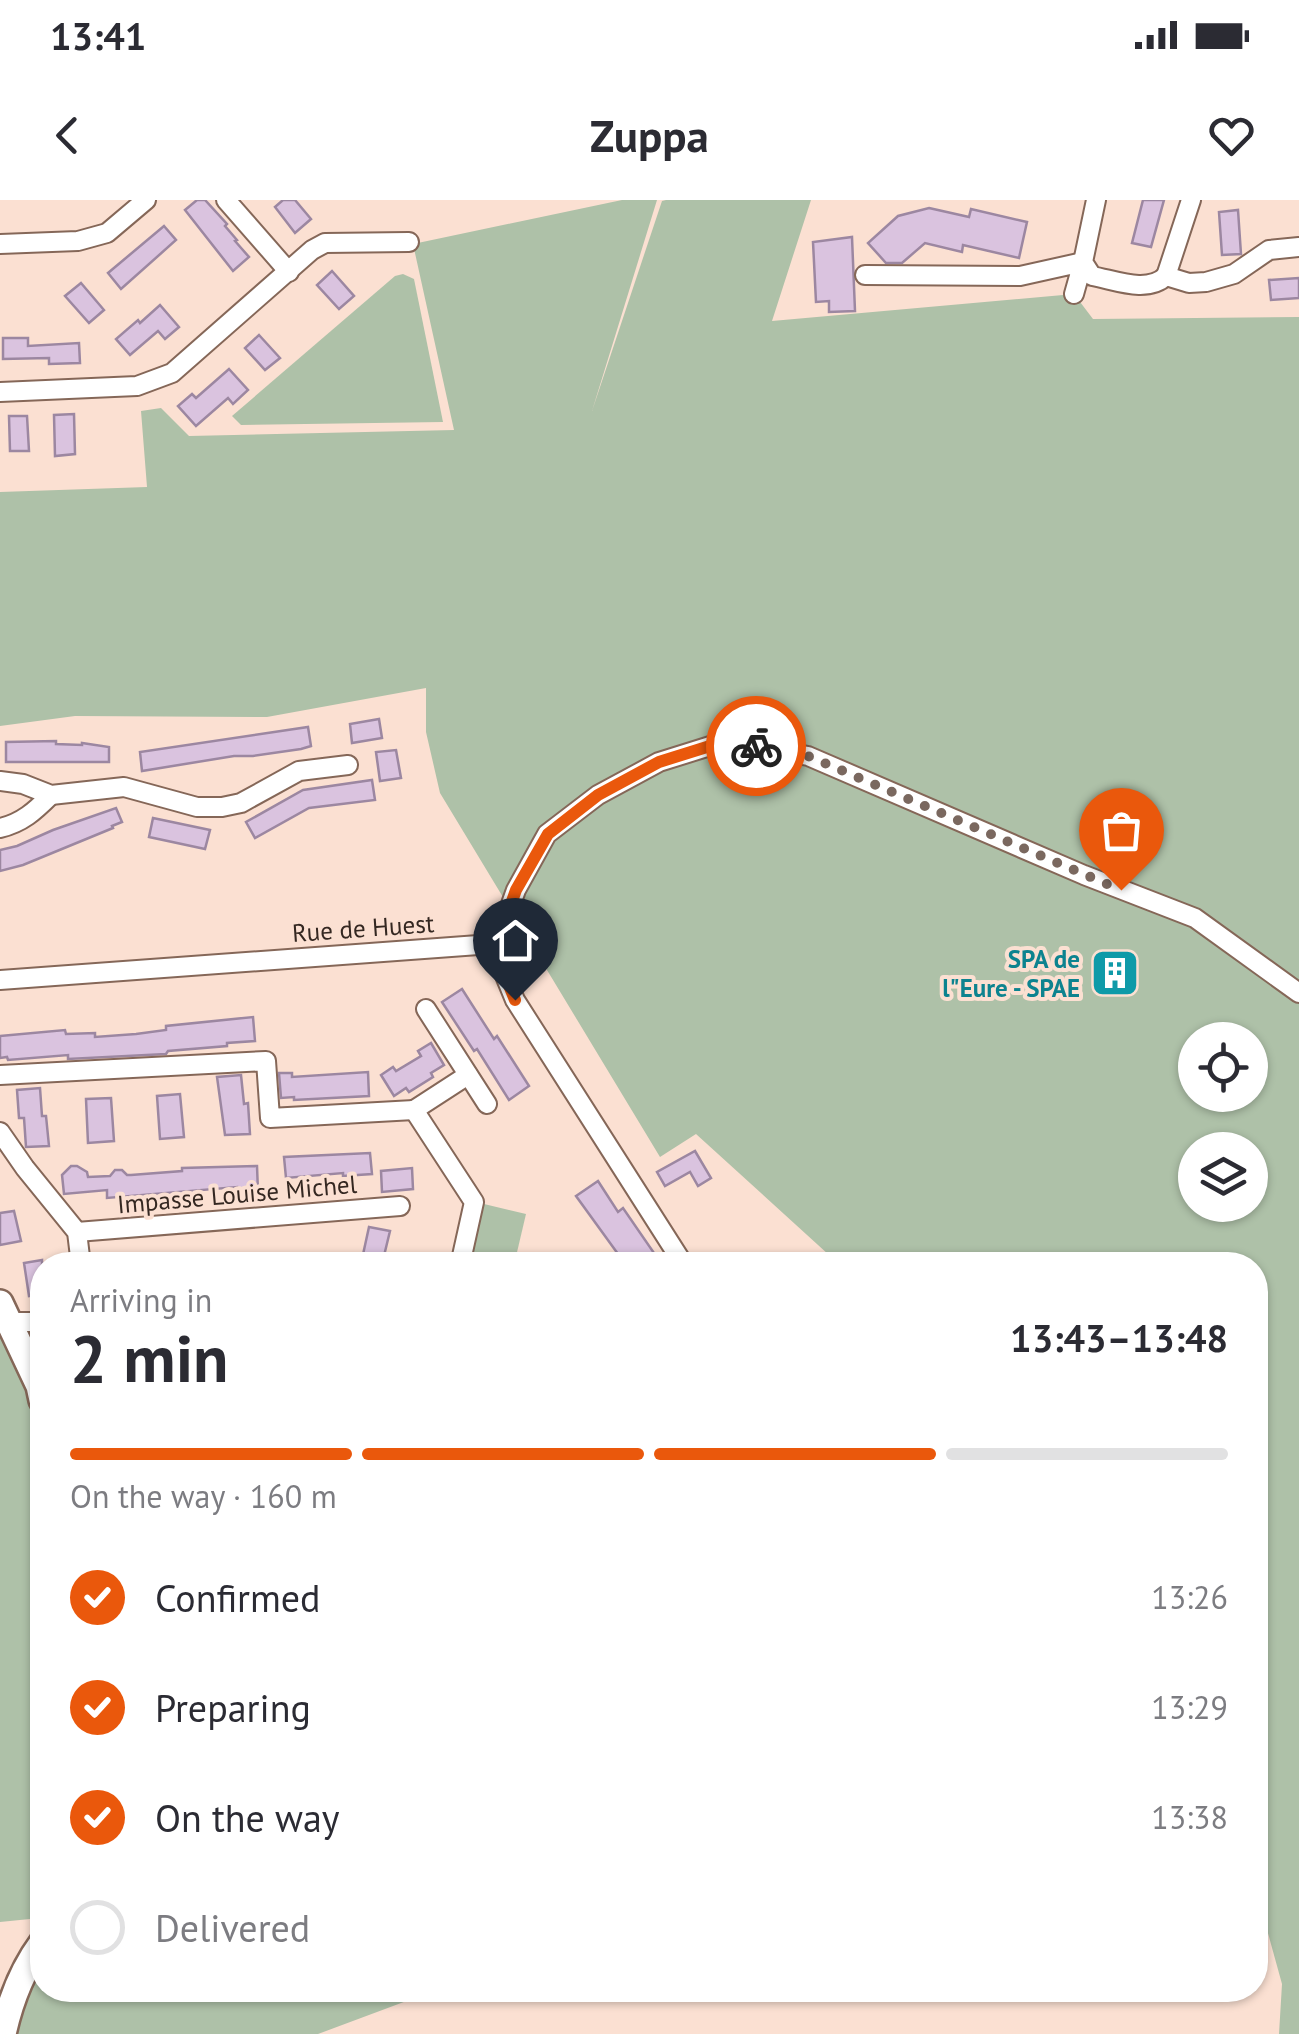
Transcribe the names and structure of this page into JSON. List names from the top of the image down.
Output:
{
  "streets": {
    "street": ["Rue de Huest", "Impasse Louise Michel"]
  },
  "places": {
    "building": ["SPA de l\"Eure - SPAE"]
  },
  "page": {
    "status": "13:41",
    "header": "Zuppa",
    "heading": ["2 min", "Arriving in", "13:43–13:48"],
    "bar": "On the way · 160 m",
    "list": [
      ["Confirmed", "13:26"],
      ["Preparing", "13:29"],
      ["On the way", "13:38"],
      "Delivered"
    ]
  }
}
